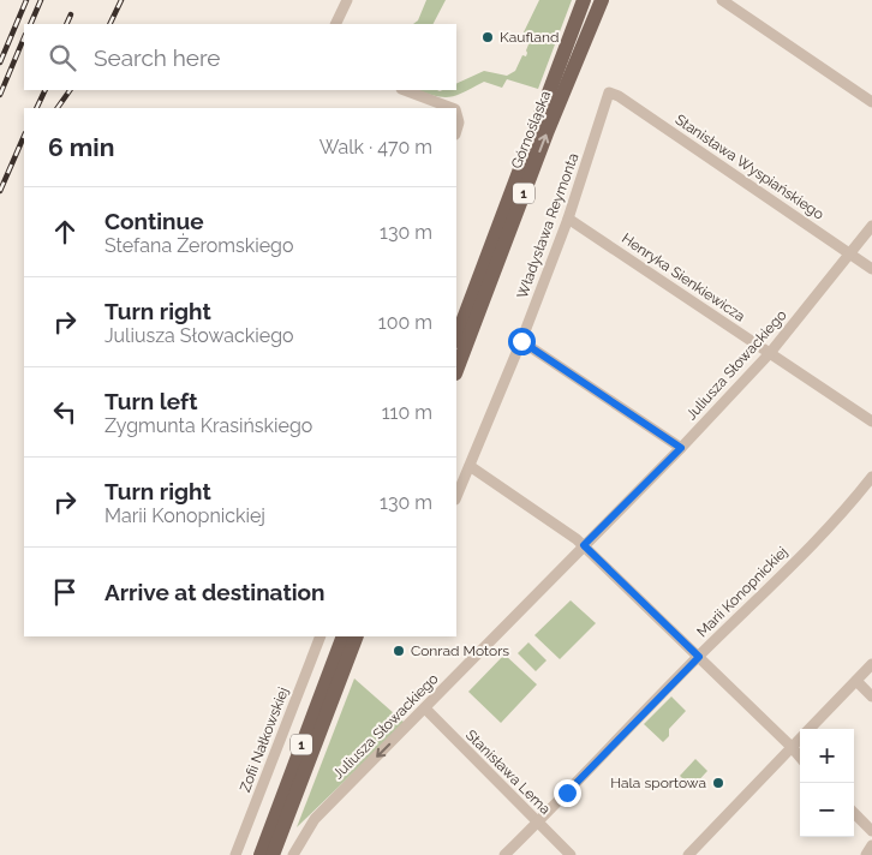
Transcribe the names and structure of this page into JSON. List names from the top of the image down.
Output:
{
  "streets": {
    "main road": ["Górnośląska", "1"],
    "street": [
      "Stanisława Wyspiańskiego",
      "Władysława Reymonta",
      "Henryka Sienkiewicza",
      "Juliusza Słowackiego",
      "Marii Konopnickiej",
      "Zofii Nałkowskiej",
      "Stanisława Lema"
    ]
  },
  "crossings": [
    ["Stanisława Wyspiańskiego", "Władysława Reymonta"],
    ["Stanisława Wyspiańskiego", "Juliusza Słowackiego"],
    ["Władysława Reymonta", "Henryka Sienkiewicza"],
    ["Henryka Sienkiewicza", "Juliusza Słowackiego"],
    ["Juliusza Słowackiego", "Stanisława Lema"],
    ["Marii Konopnickiej", "Stanisława Lema"]
  ],
  "places": ["Kaufland", "Conrad Motors", "Hala sportowa"],
  "page": {
    "search": "Search here",
    "heading": ["6 min", "Walk · 470 m"],
    "list": [
      ["Continue", "Stefana Żeromskiego", "130 m"],
      ["Turn right", "Juliusza Słowackiego", "100 m"],
      ["Turn left", "Zygmunta Krasińskiego", "110 m"],
      ["Turn right", "Marii Konopnickiej", "130 m"],
      "Arrive at destination"
    ],
    "map_buttons": ["+", "−"]
  }
}
